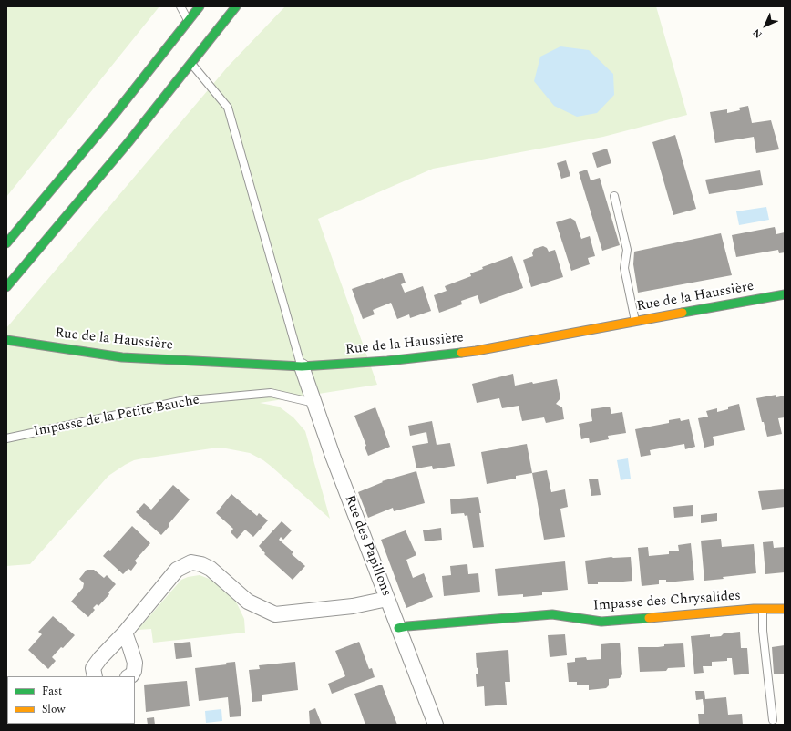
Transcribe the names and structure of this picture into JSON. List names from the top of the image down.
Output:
{
  "streets": {
    "main road": ["Rue de la Haussière", "Impasse des Chrysalides"],
    "street": ["Rue des Papillons"],
    "lane": ["Impasse de la Petite Bauche"]
  },
  "crossings": [
    ["Rue de la Haussière", "Rue des Papillons"],
    ["Impasse de la Petite Bauche", "Rue des Papillons"],
    ["Rue des Papillons", "Impasse des Chrysalides"]
  ],
  "legend": ["Fast", "Slow"],
  "north": "bottom left"
}
